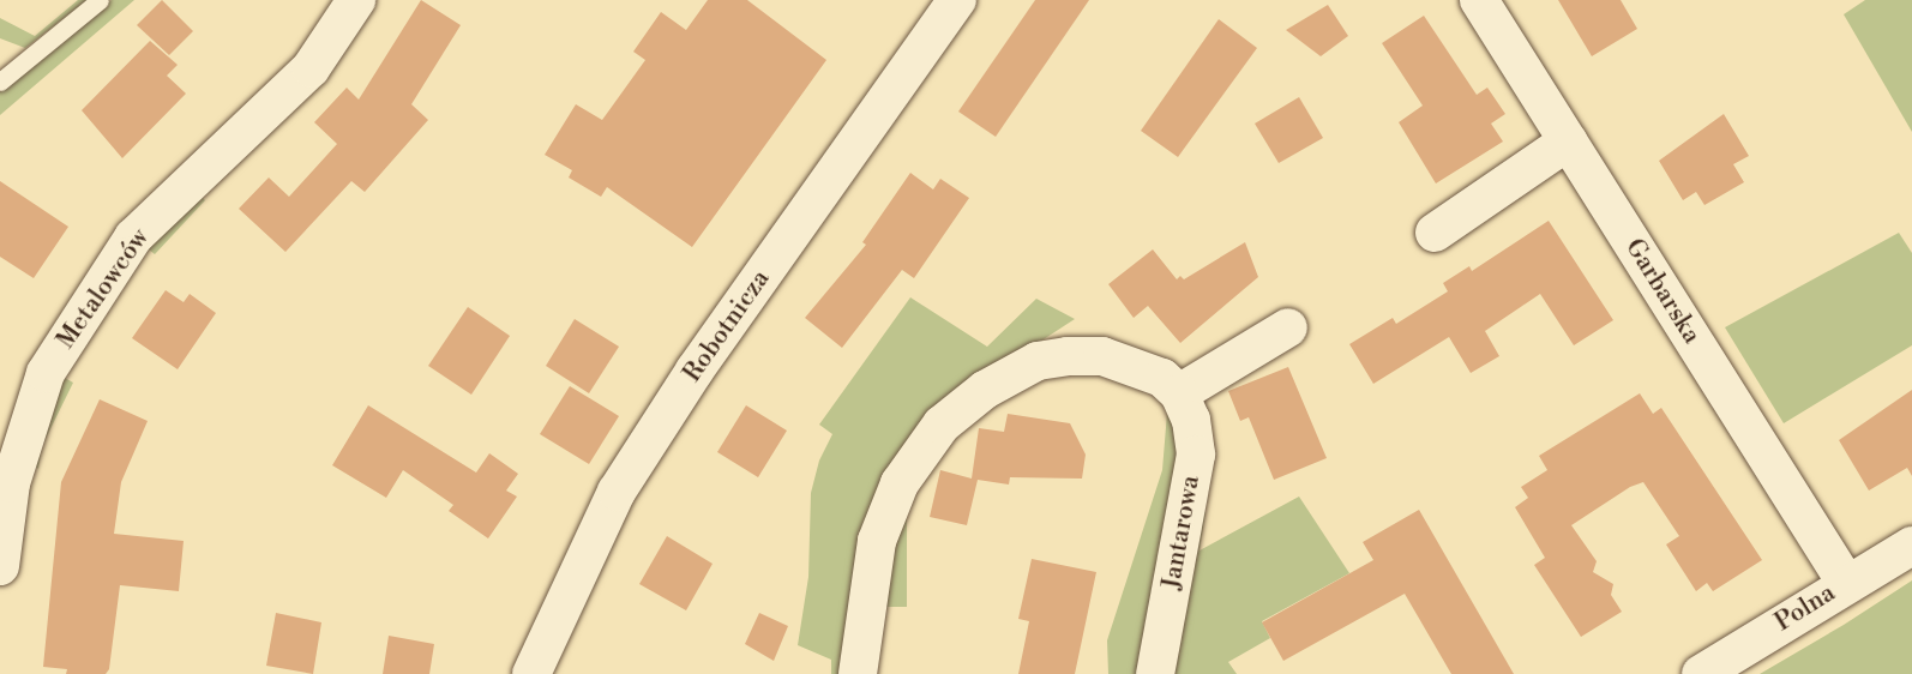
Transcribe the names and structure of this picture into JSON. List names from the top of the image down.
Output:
{
  "streets": {
    "street": [
      "Metalowców",
      "Garbarska",
      "Robotnicza",
      "Jantarowa",
      "Polna"
    ]
  },
  "crossings": [
    ["Garbarska", "Polna"]
  ]
}
